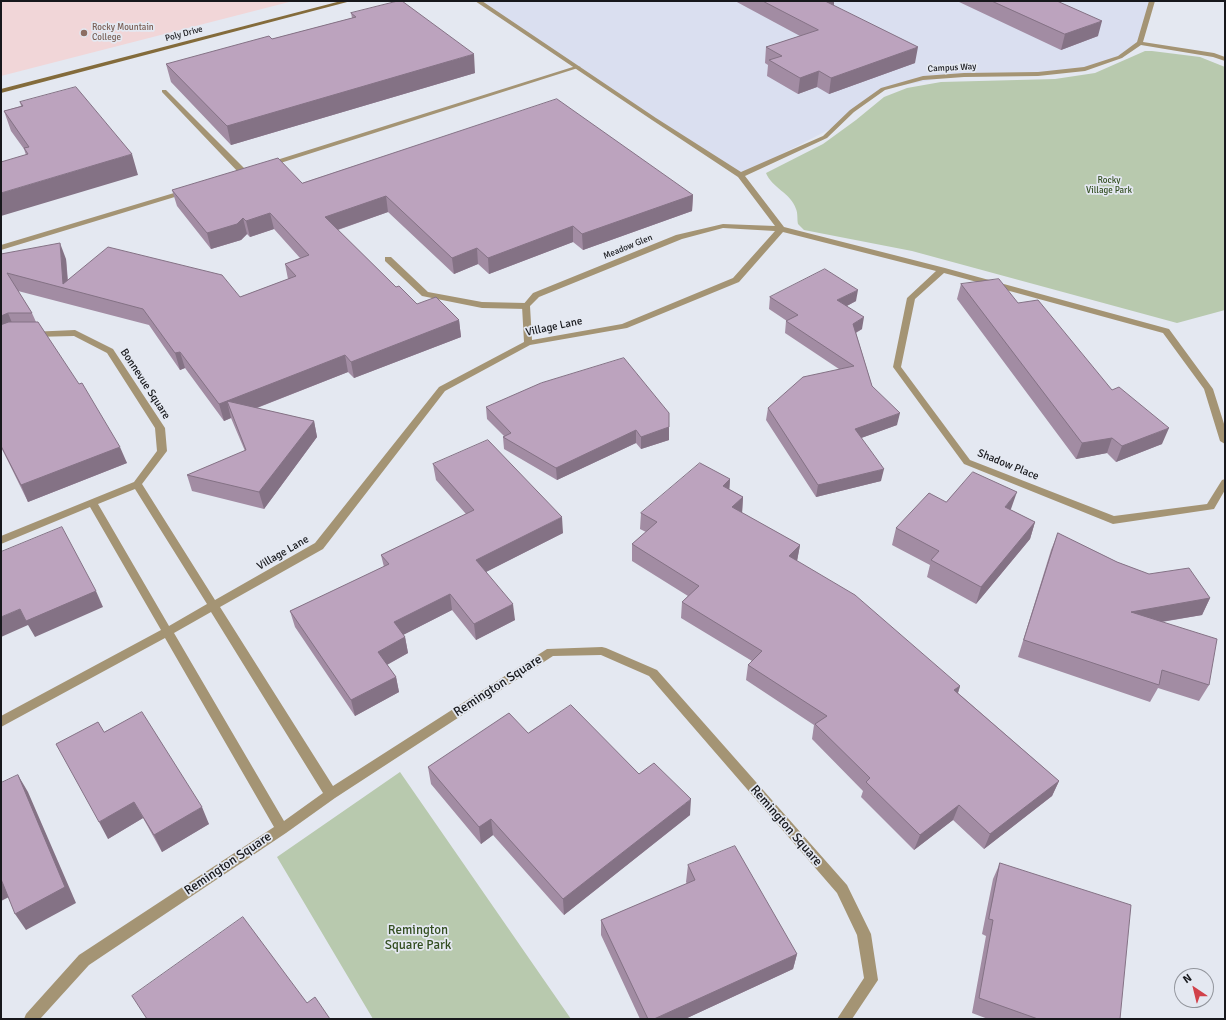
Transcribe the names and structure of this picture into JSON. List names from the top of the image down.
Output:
{
  "streets": {
    "street": [
      "Poly Drive",
      "Campus Way",
      "Meadow Glen",
      "Village Lane",
      "Bonnevue Square",
      "Shadow Place",
      "Remington Square"
    ]
  },
  "crossings": [
    ["Meadow Glen", "Village Lane"]
  ],
  "parks": ["Rocky Village Park", "Remington Square Park"],
  "places": ["Rocky Mountain College"],
  "north": "top left"
}
